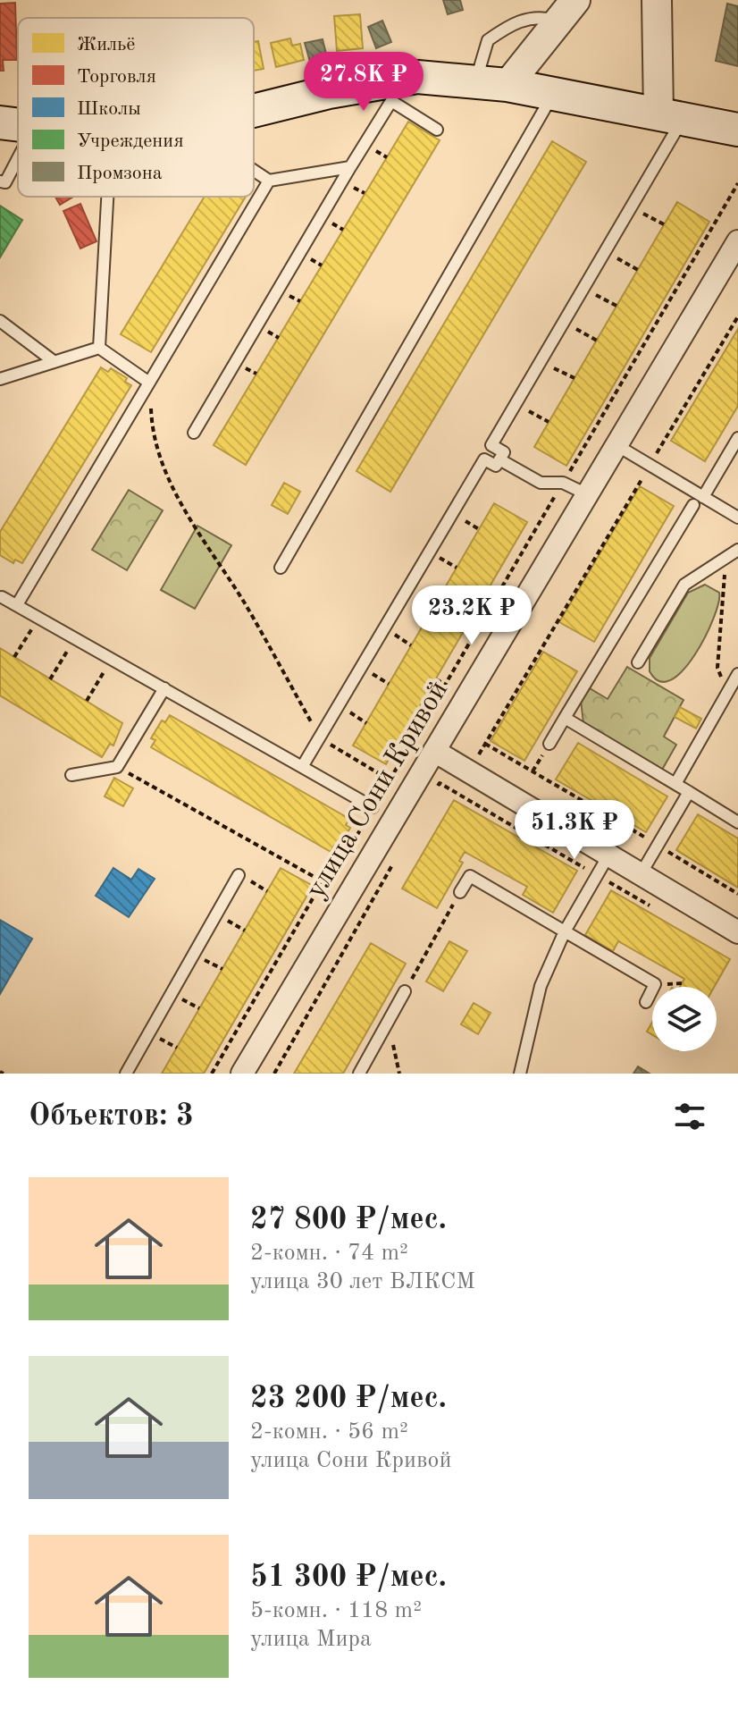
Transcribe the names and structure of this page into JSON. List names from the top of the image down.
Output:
{
  "streets": {
    "street": ["улица Сони Кривой"]
  },
  "legend": [
    "Жильё",
    "Торговля",
    "Школы",
    "Учреждения",
    "Промзона"
  ],
  "page": {
    "price": ["27.8K ₽", "23.2K ₽", "51.3K ₽"],
    "heading": "Объектов: 3",
    "list": [
      {
        "name": "27 800 ₽/мес.",
        "note": "2-комн. · 74 m² · улица 30 лет ВЛКСМ"
      },
      {
        "name": "23 200 ₽/мес.",
        "note": "2-комн. · 56 m² · улица Сони Кривой"
      },
      {
        "name": "51 300 ₽/мес.",
        "note": "5-комн. · 118 m² · улица Мира"
      }
    ]
  }
}
